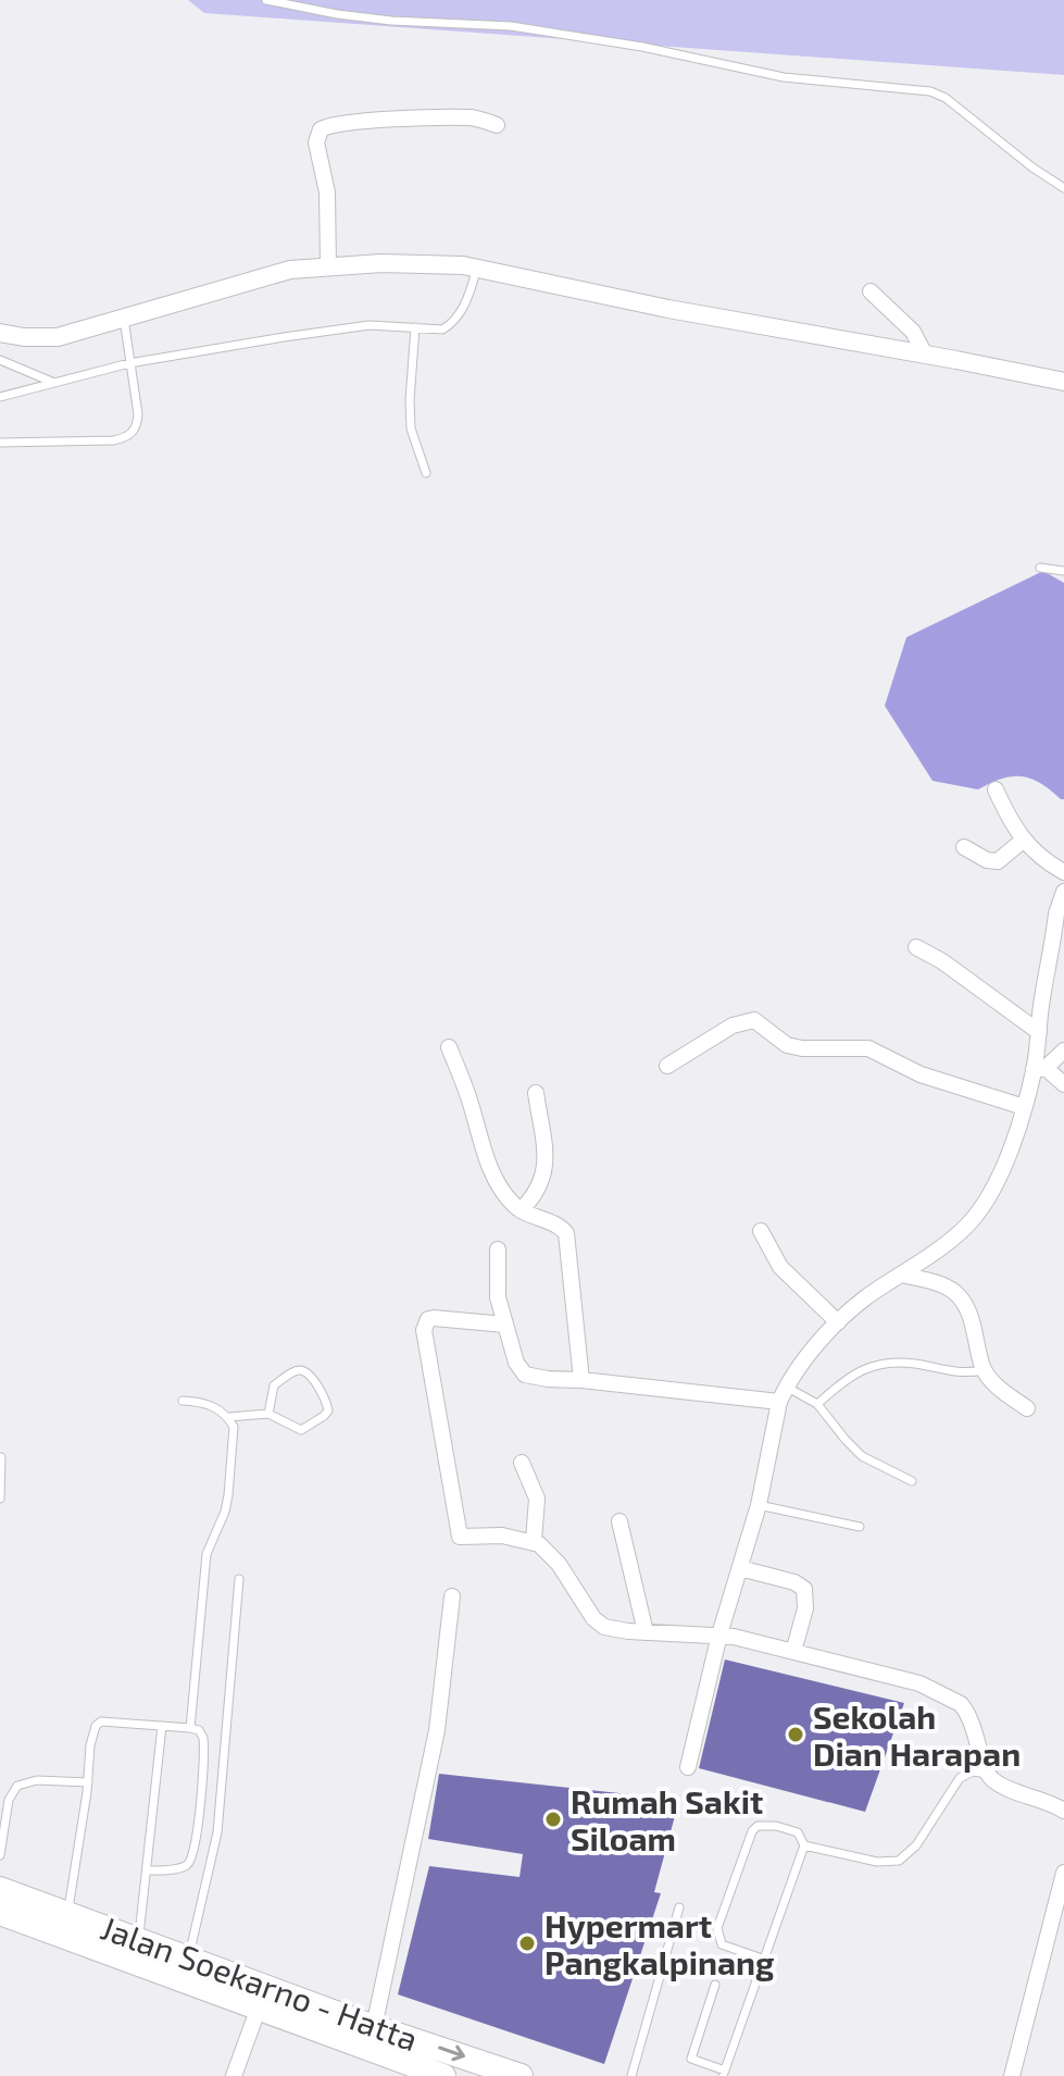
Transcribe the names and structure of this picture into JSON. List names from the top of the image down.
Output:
{
  "streets": {
    "highway": ["Jalan Soekarno - Hatta"]
  },
  "places": ["Sekolah Dian Harapan", "Rumah Sakit Siloam", "Hypermart Pangkalpinang"]
}
